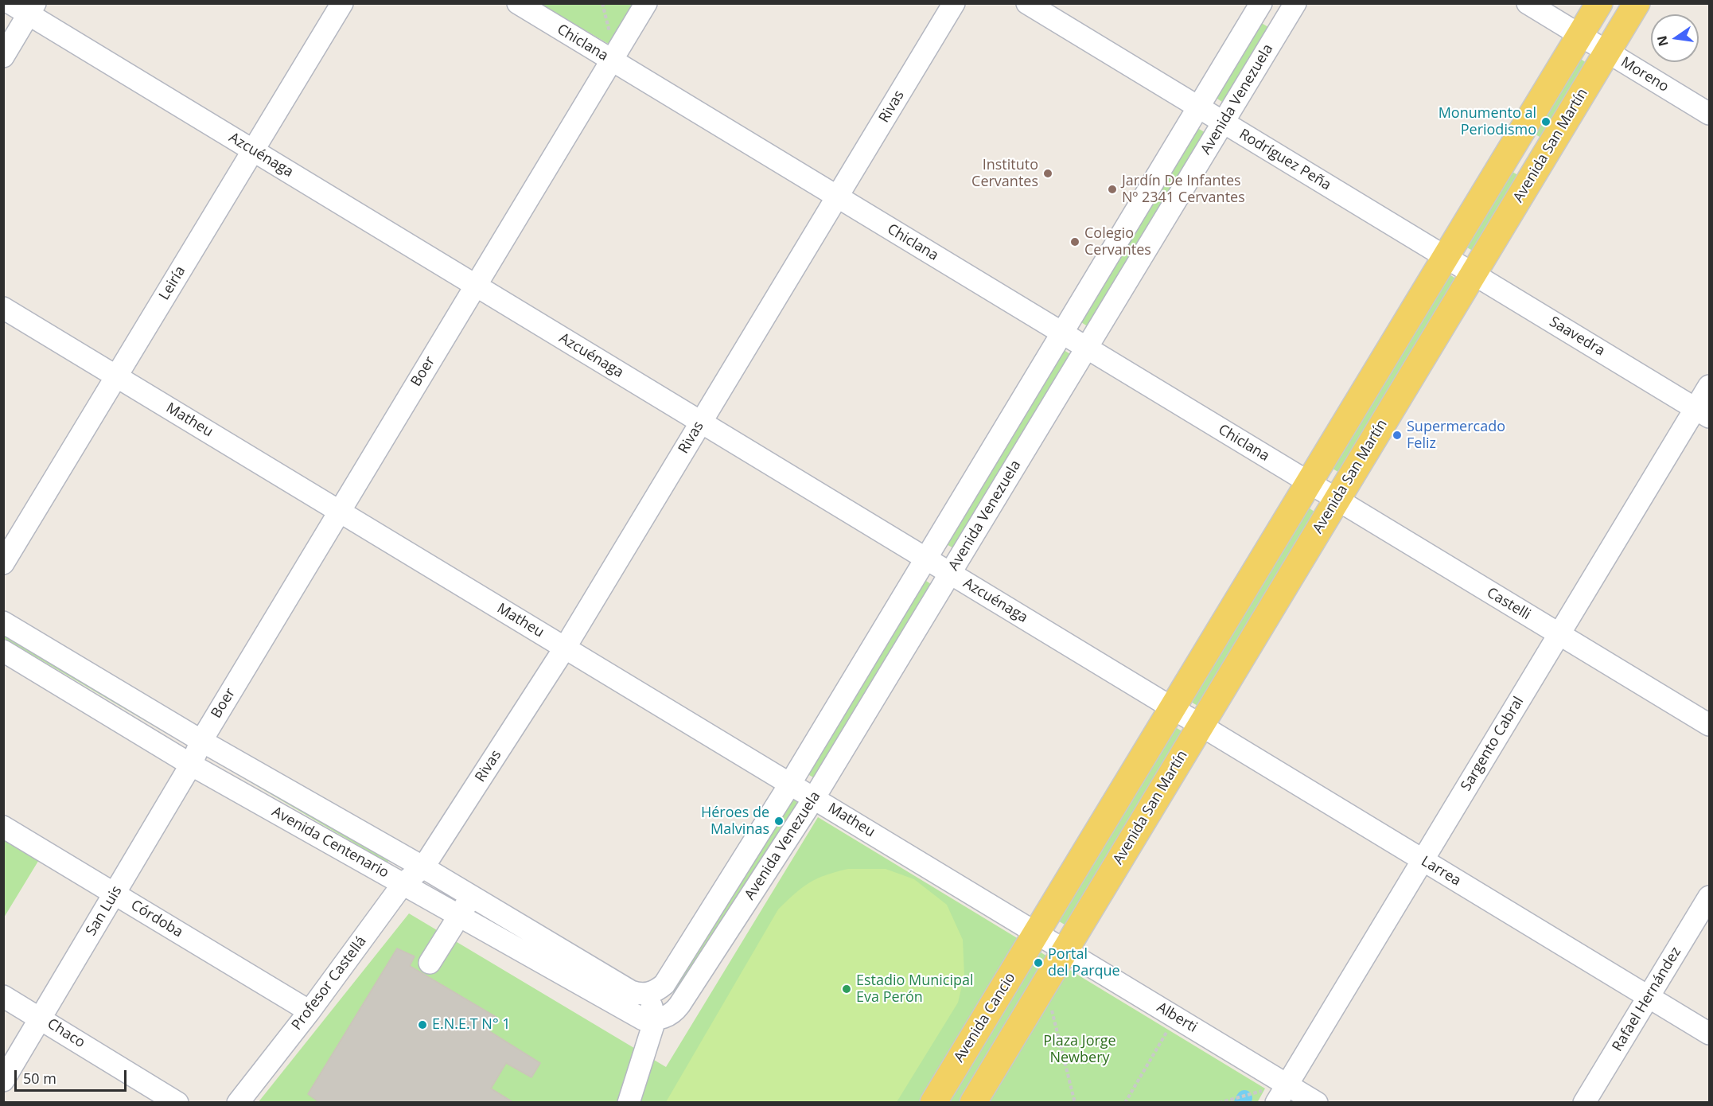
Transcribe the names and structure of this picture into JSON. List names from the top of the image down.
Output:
{
  "streets": {
    "main road": ["Avenida San Martín", "Avenida Cancio"],
    "street": [
      "Chiclana",
      "Moreno",
      "Avenida Venezuela",
      "Rivas",
      "Azcuénaga",
      "Rodríguez Peña",
      "Leiría",
      "Saavedra",
      "Boer",
      "Matheu",
      "Castelli",
      "Sargento Cabral",
      "Avenida Centenario",
      "Larrea",
      "San Luis",
      "Córdoba",
      "Profesor Castellá",
      "Rafael Hernández",
      "Alberti",
      "Chaco"
    ]
  },
  "crossings": [
    ["Chiclana", "Avenida Venezuela"],
    ["Chiclana", "Rivas"],
    ["Chiclana", "Boer"],
    ["Chiclana", "Castelli"],
    ["Moreno", "Avenida San Martín"],
    ["Avenida Venezuela", "Azcuénaga"],
    ["Avenida Venezuela", "Rodríguez Peña"],
    ["Avenida Venezuela", "Matheu"],
    ["Avenida Venezuela", "Avenida Centenario"],
    ["Rivas", "Azcuénaga"],
    ["Rivas", "Matheu"],
    ["Rivas", "Avenida Centenario"],
    ["Rivas", "Profesor Castellá"],
    ["Avenida San Martín", "Saavedra"],
    ["Avenida San Martín", "Castelli"],
    ["Avenida San Martín", "Larrea"],
    ["Avenida San Martín", "Alberti"],
    ["Azcuénaga", "Leiría"],
    ["Azcuénaga", "Boer"],
    ["Azcuénaga", "Larrea"],
    ["Rodríguez Peña", "Saavedra"],
    ["Leiría", "Matheu"],
    ["Saavedra", "Sargento Cabral"],
    ["Boer", "Matheu"],
    ["Boer", "Avenida Centenario"],
    ["Boer", "San Luis"],
    ["Matheu", "Avenida Cancio"],
    ["Matheu", "Alberti"],
    ["Castelli", "Sargento Cabral"],
    ["Sargento Cabral", "Larrea"],
    ["Sargento Cabral", "Alberti"],
    ["Avenida Centenario", "San Luis"],
    ["Avenida Centenario", "Profesor Castellá"],
    ["Larrea", "Rafael Hernández"],
    ["San Luis", "Córdoba"],
    ["San Luis", "Chaco"],
    ["Córdoba", "Profesor Castellá"],
    ["Avenida Cancio", "Alberti"]
  ],
  "parks": ["Plaza Jorge Newbery"],
  "places": [
    "Monumento al Periodismo",
    "Instituto Cervantes",
    "Jardín De Infantes Nº 2341 Cervantes",
    "Colegio Cervantes",
    "Supermercado Feliz",
    "Héroes de Malvinas",
    "Portal del Parque",
    "Estadio Municipal Eva Perón",
    "E.N.E.T N° 1"
  ],
  "scale_bar": "50 m",
  "north": "left"
}
